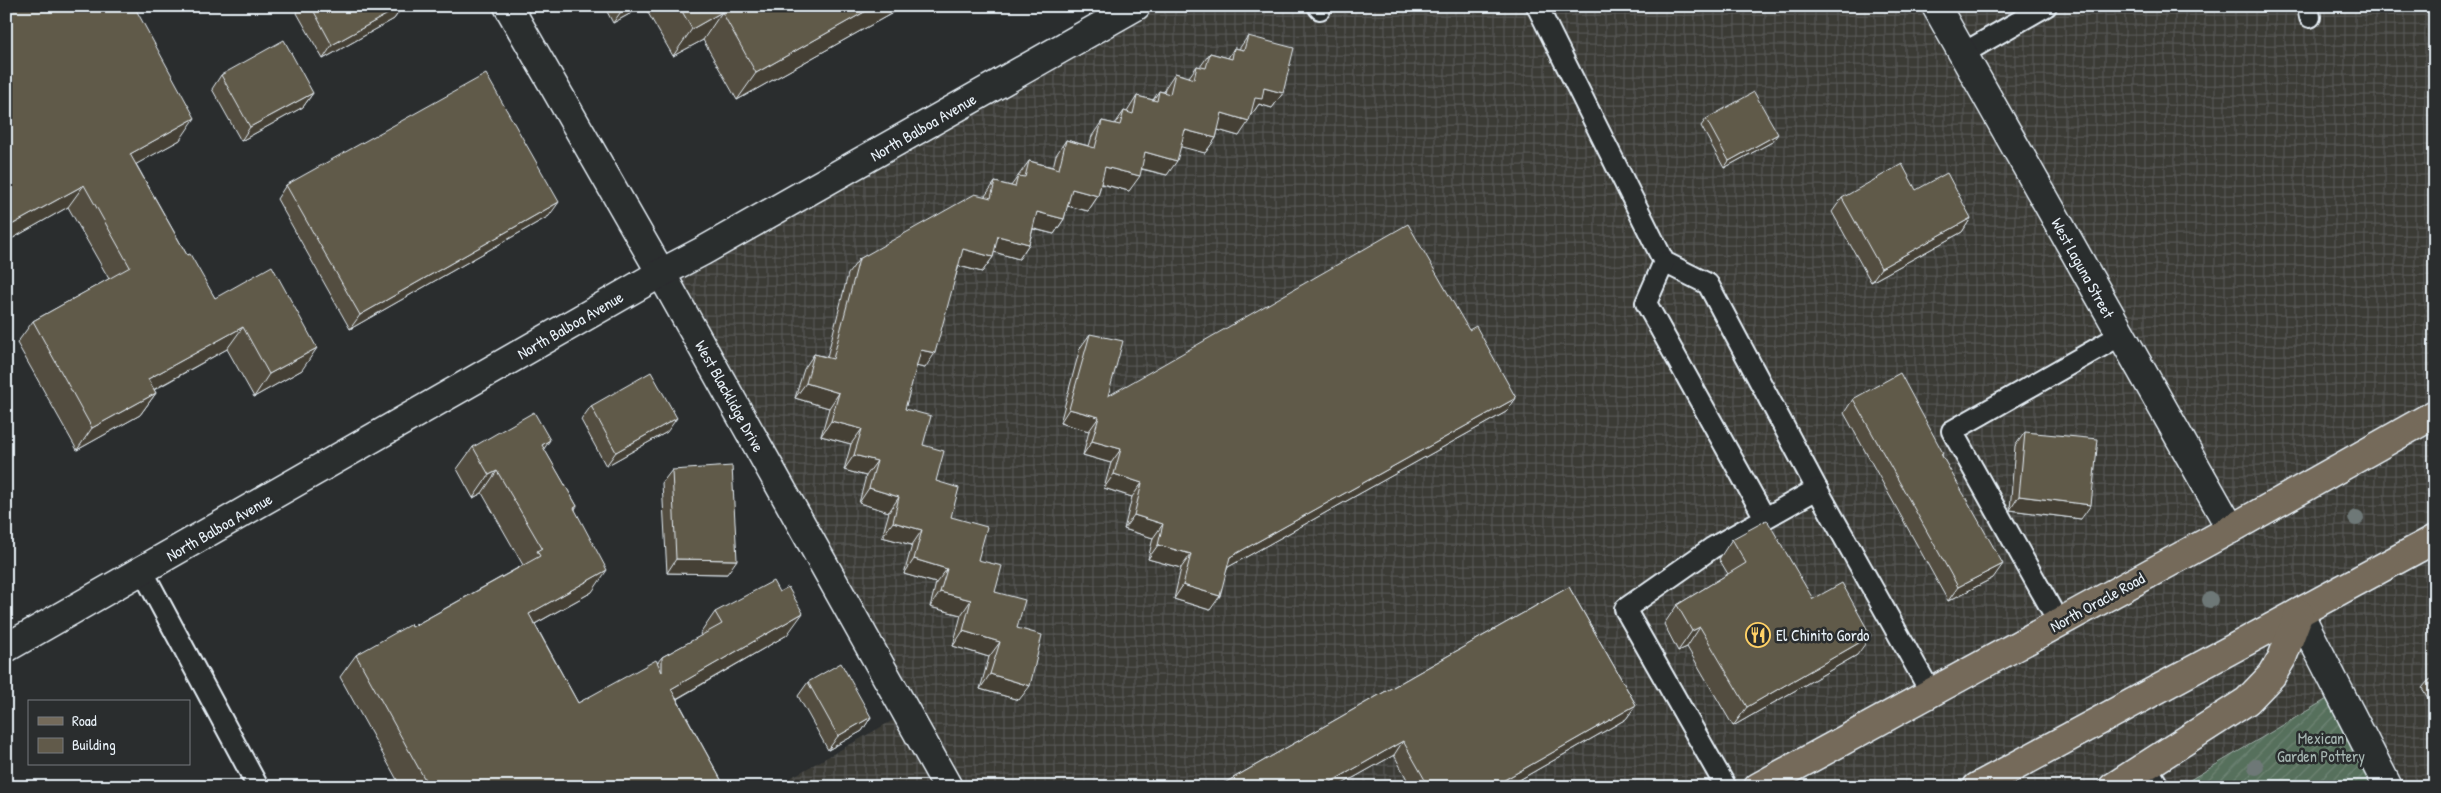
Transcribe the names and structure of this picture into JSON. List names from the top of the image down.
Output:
{
  "streets": {
    "main road": ["North Oracle Road"],
    "street": ["North Balboa Avenue", "West Laguna Street", "West Blacklidge Drive"]
  },
  "crossings": [
    ["North Balboa Avenue", "West Blacklidge Drive"],
    ["West Laguna Street", "North Oracle Road"]
  ],
  "parks": ["Mexican Garden Pottery"],
  "places": {
    "restaurant": ["El Chinito Gordo"]
  },
  "legend": ["Road", "Building"]
}
